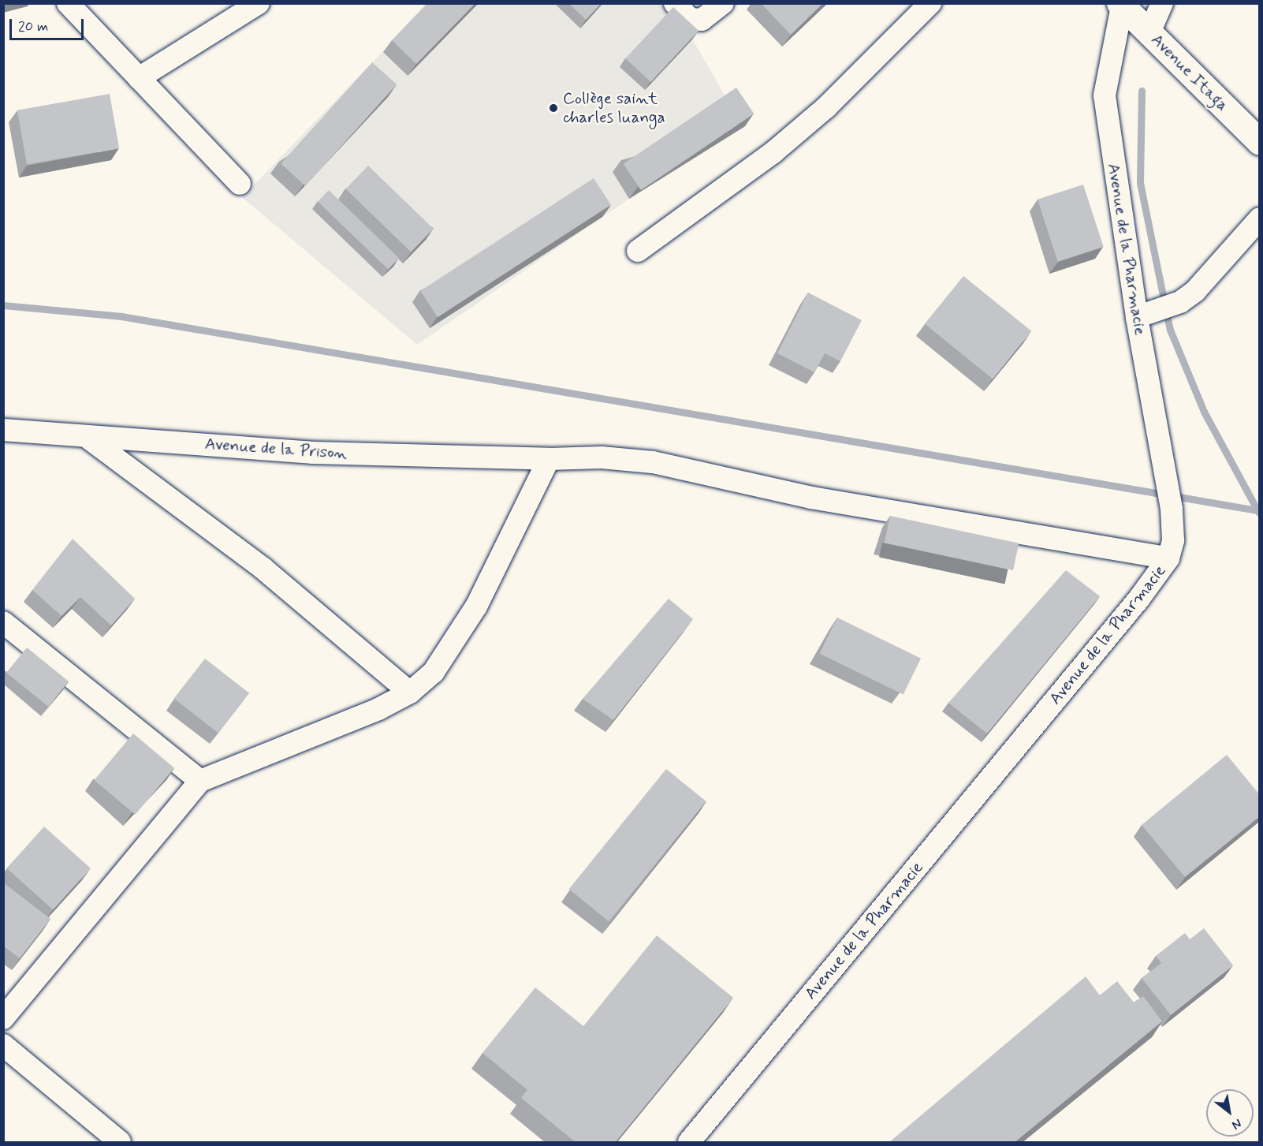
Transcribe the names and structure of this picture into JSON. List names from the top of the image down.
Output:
{
  "streets": {
    "street": ["Avenue Itaga", "Avenue de la Pharmacie", "Avenue de la Prison"]
  },
  "crossings": [
    ["Avenue Itaga", "Avenue de la Pharmacie"],
    ["Avenue de la Pharmacie", "Avenue de la Prison"]
  ],
  "places": ["Collège saint charles luanga"],
  "scale_bar": "20 m",
  "north": "bottom right"
}
